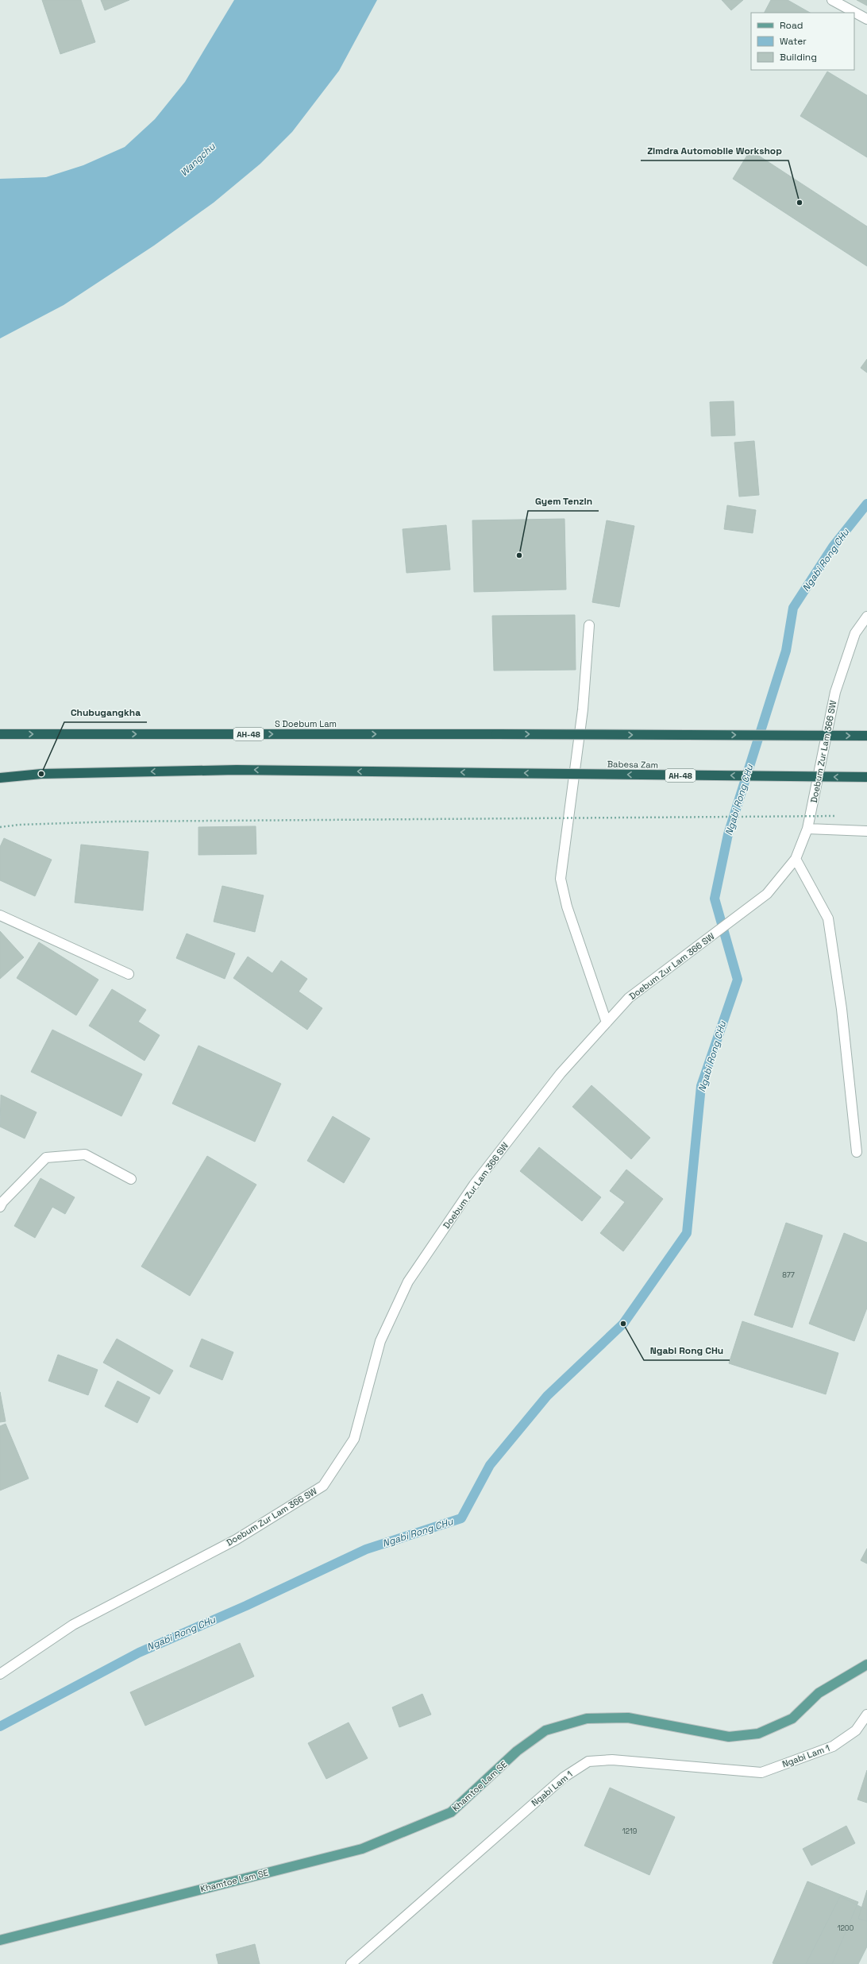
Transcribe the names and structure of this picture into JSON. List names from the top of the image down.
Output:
{
  "streets": {
    "highway": ["S Doebum Lam", "AH-48", "Babesa Zam"],
    "main road": ["Khamtoe Lam SE"],
    "street": ["Doebum Zur Lam 366 SW", "Ngabi Lam 1"]
  },
  "one_way": ["S Doebum Lam", "Babesa Zam"],
  "water": ["Wangchu", "Ngabi Rong CHu"],
  "places": [
    "Zimdra Automobile Workshop",
    "Gyem Tenzin",
    "Chubugangkha",
    "Ngabi Rong CHu"
  ],
  "house_numbers": ["877", "1219", "1200"],
  "legend": ["Road", "Water", "Building"]
}
